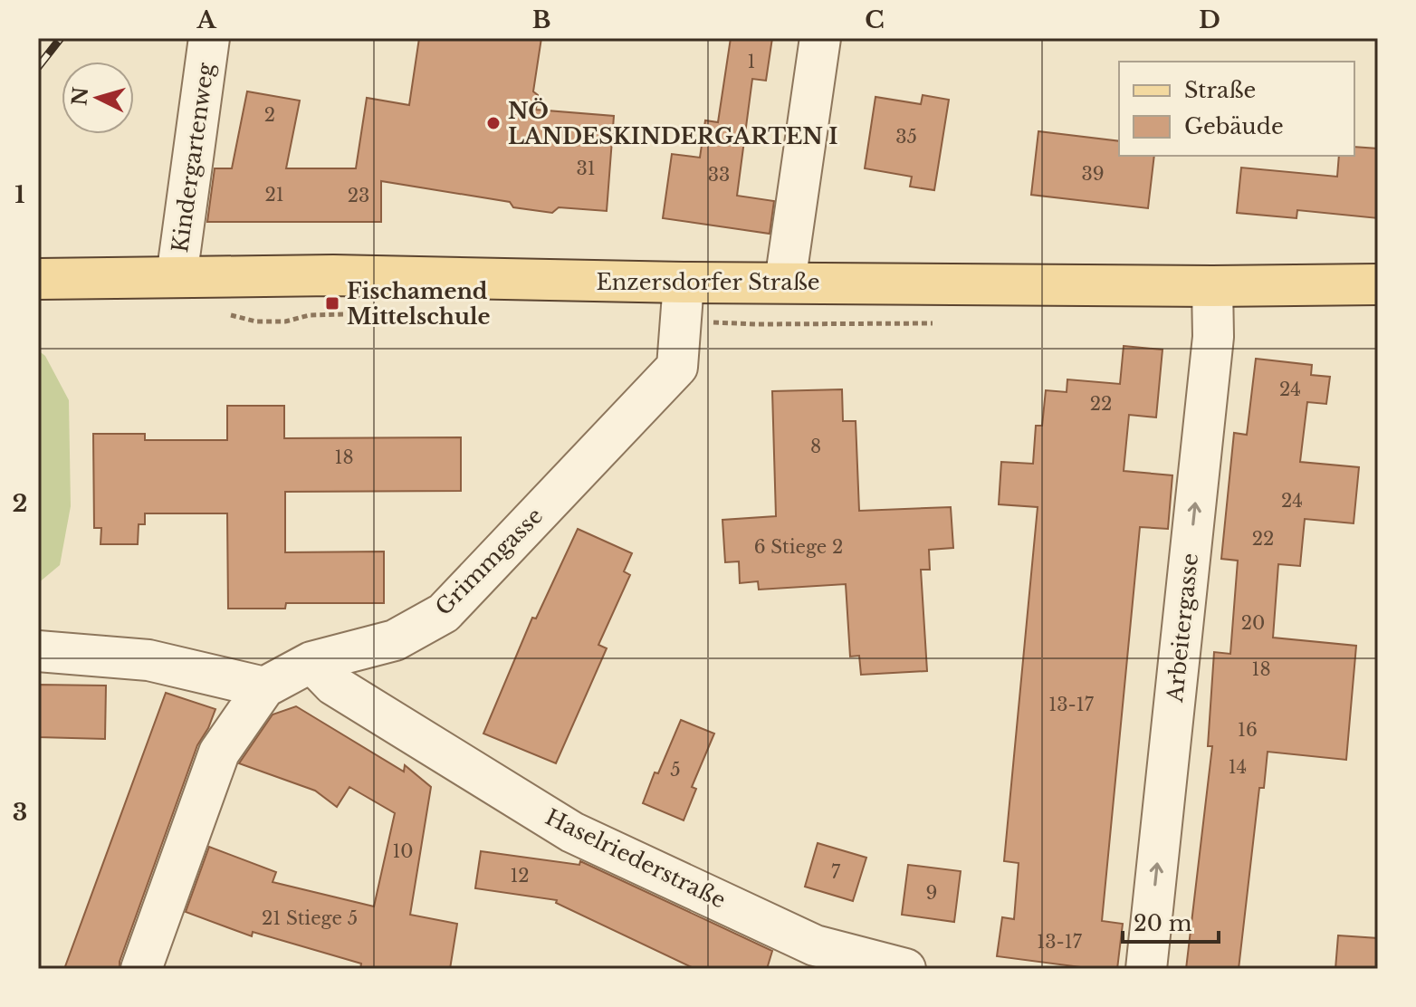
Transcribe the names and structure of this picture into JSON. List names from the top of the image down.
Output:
{
  "streets": {
    "main road": ["Enzersdorfer Straße"],
    "street": [
      "Kindergartenweg",
      "Grimmgasse",
      "Arbeitergasse",
      "Haselriederstraße"
    ]
  },
  "crossings": [
    ["Kindergartenweg", "Enzersdorfer Straße"],
    ["Enzersdorfer Straße", "Grimmgasse"],
    ["Enzersdorfer Straße", "Arbeitergasse"],
    ["Grimmgasse", "Haselriederstraße"]
  ],
  "one_way": ["Arbeitergasse"],
  "places": {
    "other": ["NÖ LANDESKINDERGARTEN I"],
    "transit": ["Fischamend Mittelschule"]
  },
  "house_numbers": [
    "1",
    "2",
    "35",
    "31",
    "39",
    "33",
    "21",
    "23",
    "24",
    "22",
    "8",
    "18",
    "24",
    "22",
    "6 Stiege 2",
    "20",
    "18",
    "13-17",
    "16",
    "14",
    "5",
    "10",
    "7",
    "12",
    "9",
    "21 Stiege 5",
    "13-17"
  ],
  "legend": ["Straße", "Gebäude"],
  "scale_bar": "20 m",
  "north": "left",
  "grid": {
    "columns": [
      "A",
      "B",
      "C",
      "D"
    ],
    "rows": ["1", "2", "3"]
  }
}
